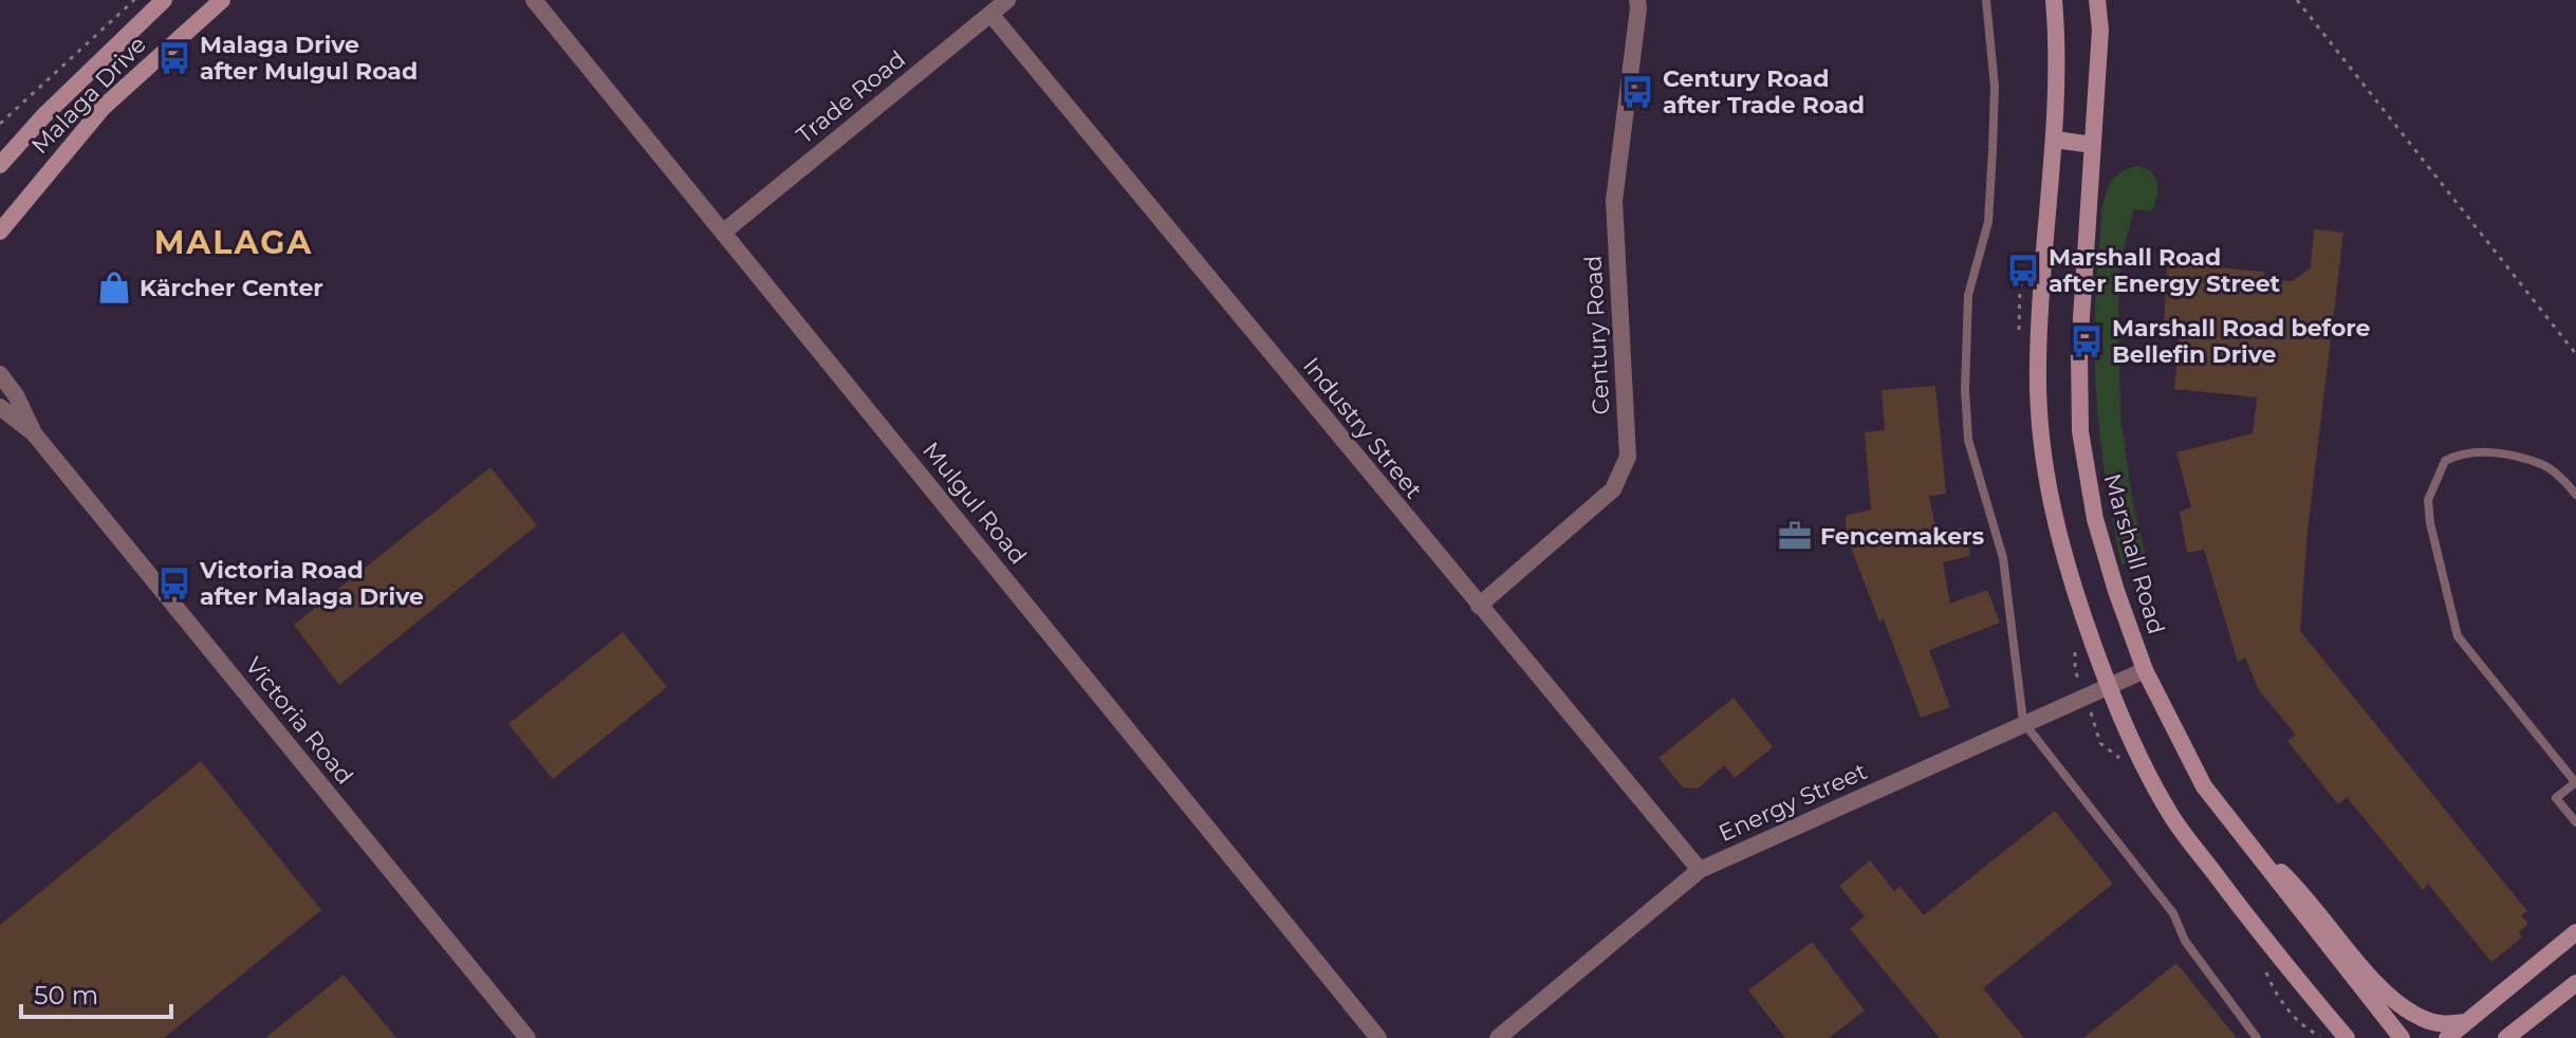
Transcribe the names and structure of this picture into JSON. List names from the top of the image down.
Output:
{
  "streets": {
    "main road": ["Malaga Drive", "Marshall Road"],
    "street": [
      "Trade Road",
      "Century Road",
      "Industry Street",
      "Mulgul Road",
      "Victoria Road",
      "Energy Street"
    ]
  },
  "crossings": [
    ["Trade Road", "Industry Street"],
    ["Trade Road", "Mulgul Road"],
    ["Century Road", "Industry Street"],
    ["Industry Street", "Energy Street"],
    ["Marshall Road", "Energy Street"]
  ],
  "districts": ["MALAGA"],
  "places": {
    "bus stop": [
      "Malaga Drive after Mulgul Road",
      "Century Road after Trade Road",
      "Marshall Road after Energy Street",
      "Marshall Road before Bellefin Drive",
      "Victoria Road after Malaga Drive"
    ],
    "shop": ["Kärcher Center"],
    "office": ["Fencemakers"]
  },
  "scale_bar": "50 m"
}
